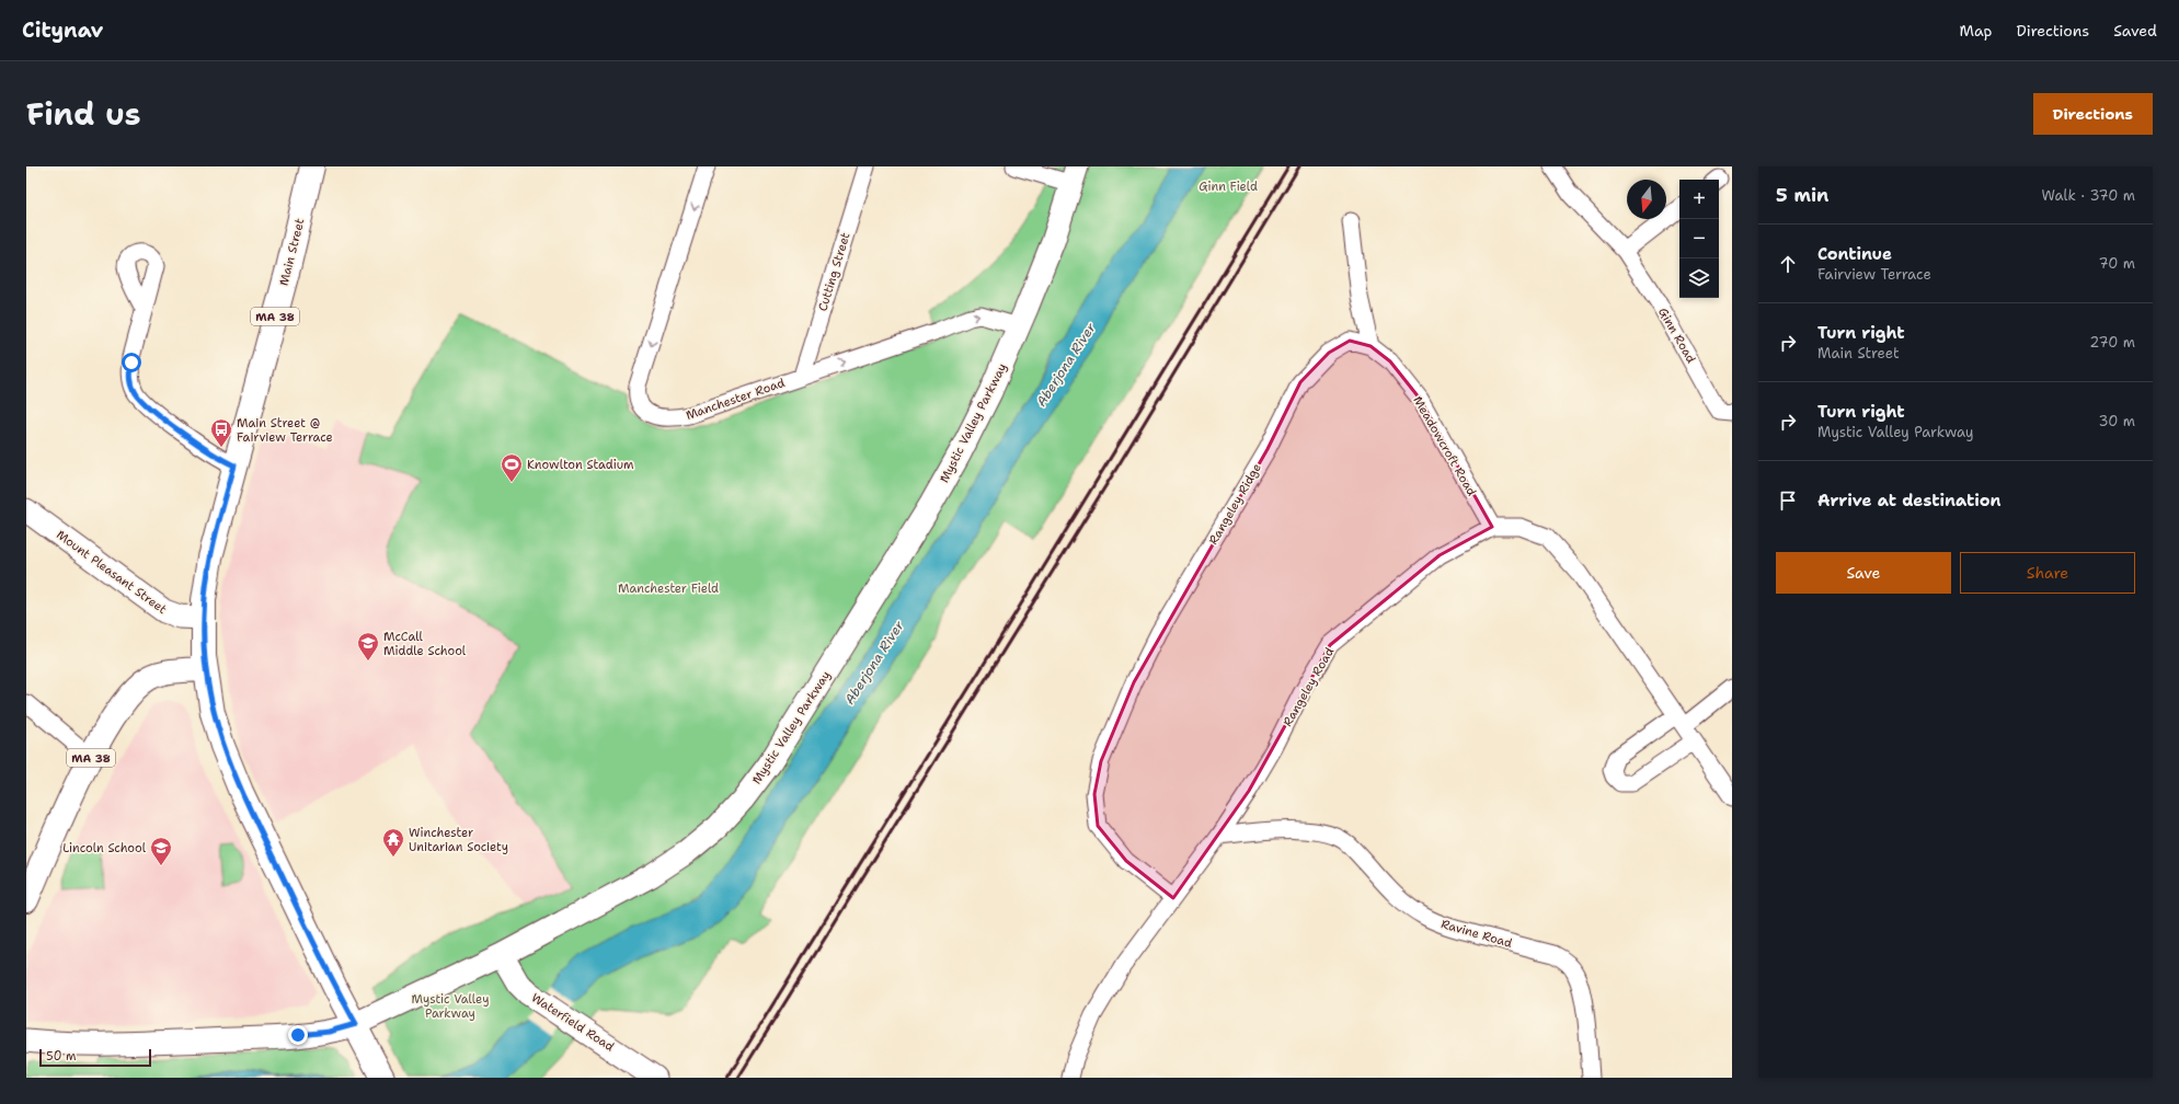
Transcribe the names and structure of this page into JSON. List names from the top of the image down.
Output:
{
  "streets": {
    "main road": [
      "Main Street",
      "MA 38",
      "Mystic Valley Parkway",
      "Mount Pleasant Street",
      "Waterfield Road"
    ],
    "street": [
      "Cutting Street",
      "Ginn Road",
      "Manchester Road",
      "Meadowcroft Road",
      "Rangeley Ridge",
      "Rangeley Road",
      "Ravine Road"
    ]
  },
  "crossings": [
    ["Main Street", "MA 38"],
    ["Main Street", "Mystic Valley Parkway"],
    ["Main Street", "Mount Pleasant Street"],
    ["Cutting Street", "Manchester Road"],
    ["Manchester Road", "Mystic Valley Parkway"],
    ["Mystic Valley Parkway", "Waterfield Road"],
    ["Meadowcroft Road", "Rangeley Ridge"],
    ["Meadowcroft Road", "Rangeley Road"],
    ["Rangeley Ridge", "Rangeley Road"],
    ["Rangeley Road", "Ravine Road"]
  ],
  "water": ["Aberjona River"],
  "parks": ["Ginn Field", "Manchester Field", "Mystic Valley Parkway"],
  "places": {
    "bus stop": ["Main Street @ Fairview Terrace"],
    "sports": ["Knowlton Stadium"],
    "school or university": ["McCall Middle School", "Lincoln School"],
    "temple": ["Winchester Unitarian Society"]
  },
  "scale_bar": "50 m",
  "north": "bottom",
  "page": {
    "header": "Citynav",
    "nav": ["Map", "Directions", "Saved"],
    "title": "Find us",
    "buttons": [
      "Directions",
      ["Save", "Share"]
    ],
    "heading": ["5 min", "Walk · 370 m"],
    "map_buttons": ["+", "−"],
    "list": [
      ["Continue", "Fairview Terrace", "70 m"],
      ["Turn right", "Main Street", "270 m"],
      ["Turn right", "Mystic Valley Parkway", "30 m"],
      "Arrive at destination"
    ],
    "scale": "50 m"
  }
}
